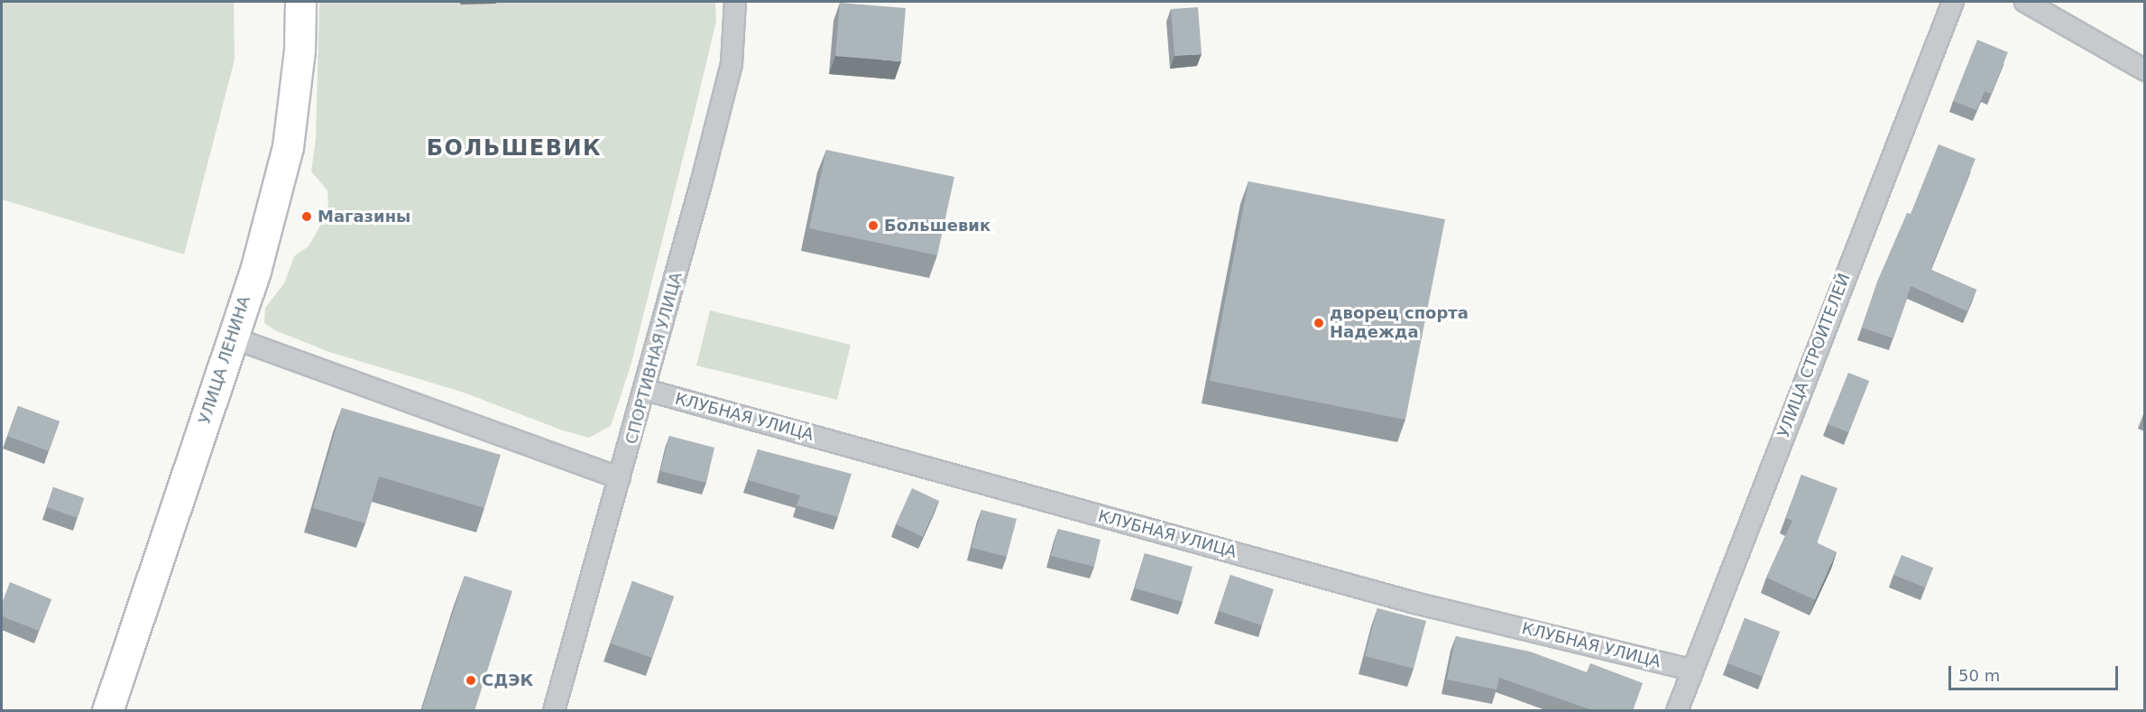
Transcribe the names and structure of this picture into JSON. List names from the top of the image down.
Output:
{
  "streets": {
    "main road": ["УЛИЦА ЛЕНИНА"],
    "street": ["УЛИЦА СТРОИТЕЛЕЙ", "СПОРТИВНАЯ УЛИЦА", "КЛУБНАЯ УЛИЦА"]
  },
  "crossings": [
    ["УЛИЦА СТРОИТЕЛЕЙ", "КЛУБНАЯ УЛИЦА"],
    ["СПОРТИВНАЯ УЛИЦА", "КЛУБНАЯ УЛИЦА"]
  ],
  "districts": ["БОЛЬШЕВИК"],
  "places": [
    "Магазины",
    "Большевик",
    "дворец спорта Надежда",
    "СДЭК"
  ],
  "scale_bar": "50 m"
}
